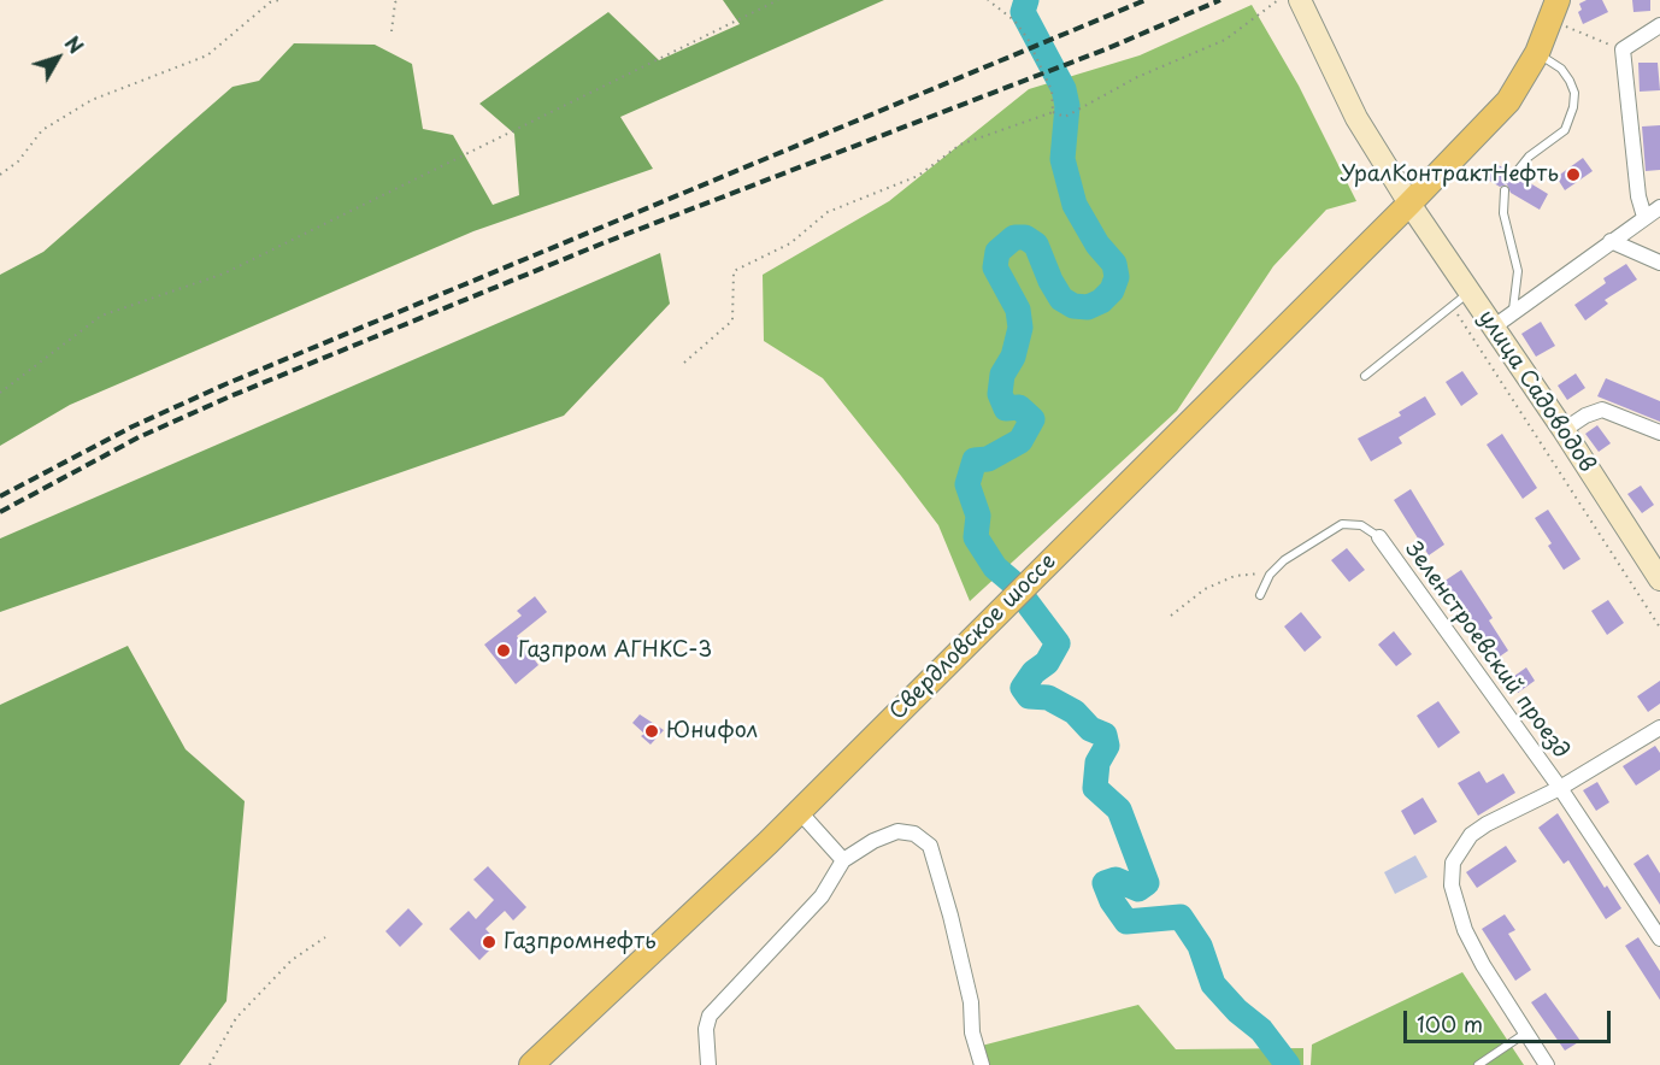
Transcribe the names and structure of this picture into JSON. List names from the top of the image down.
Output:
{
  "streets": {
    "main road": ["улица Садоводов", "Свердловское шоссе"],
    "street": ["Зеленстроевский проезд"]
  },
  "crossings": [
    ["улица Садоводов", "Свердловское шоссе"]
  ],
  "places": [
    "УралКонтрактНефть",
    "Газпром АГНКС-3",
    "Юнифол",
    "Газпромнефть"
  ],
  "scale_bar": "100 m",
  "north": "top right"
}
